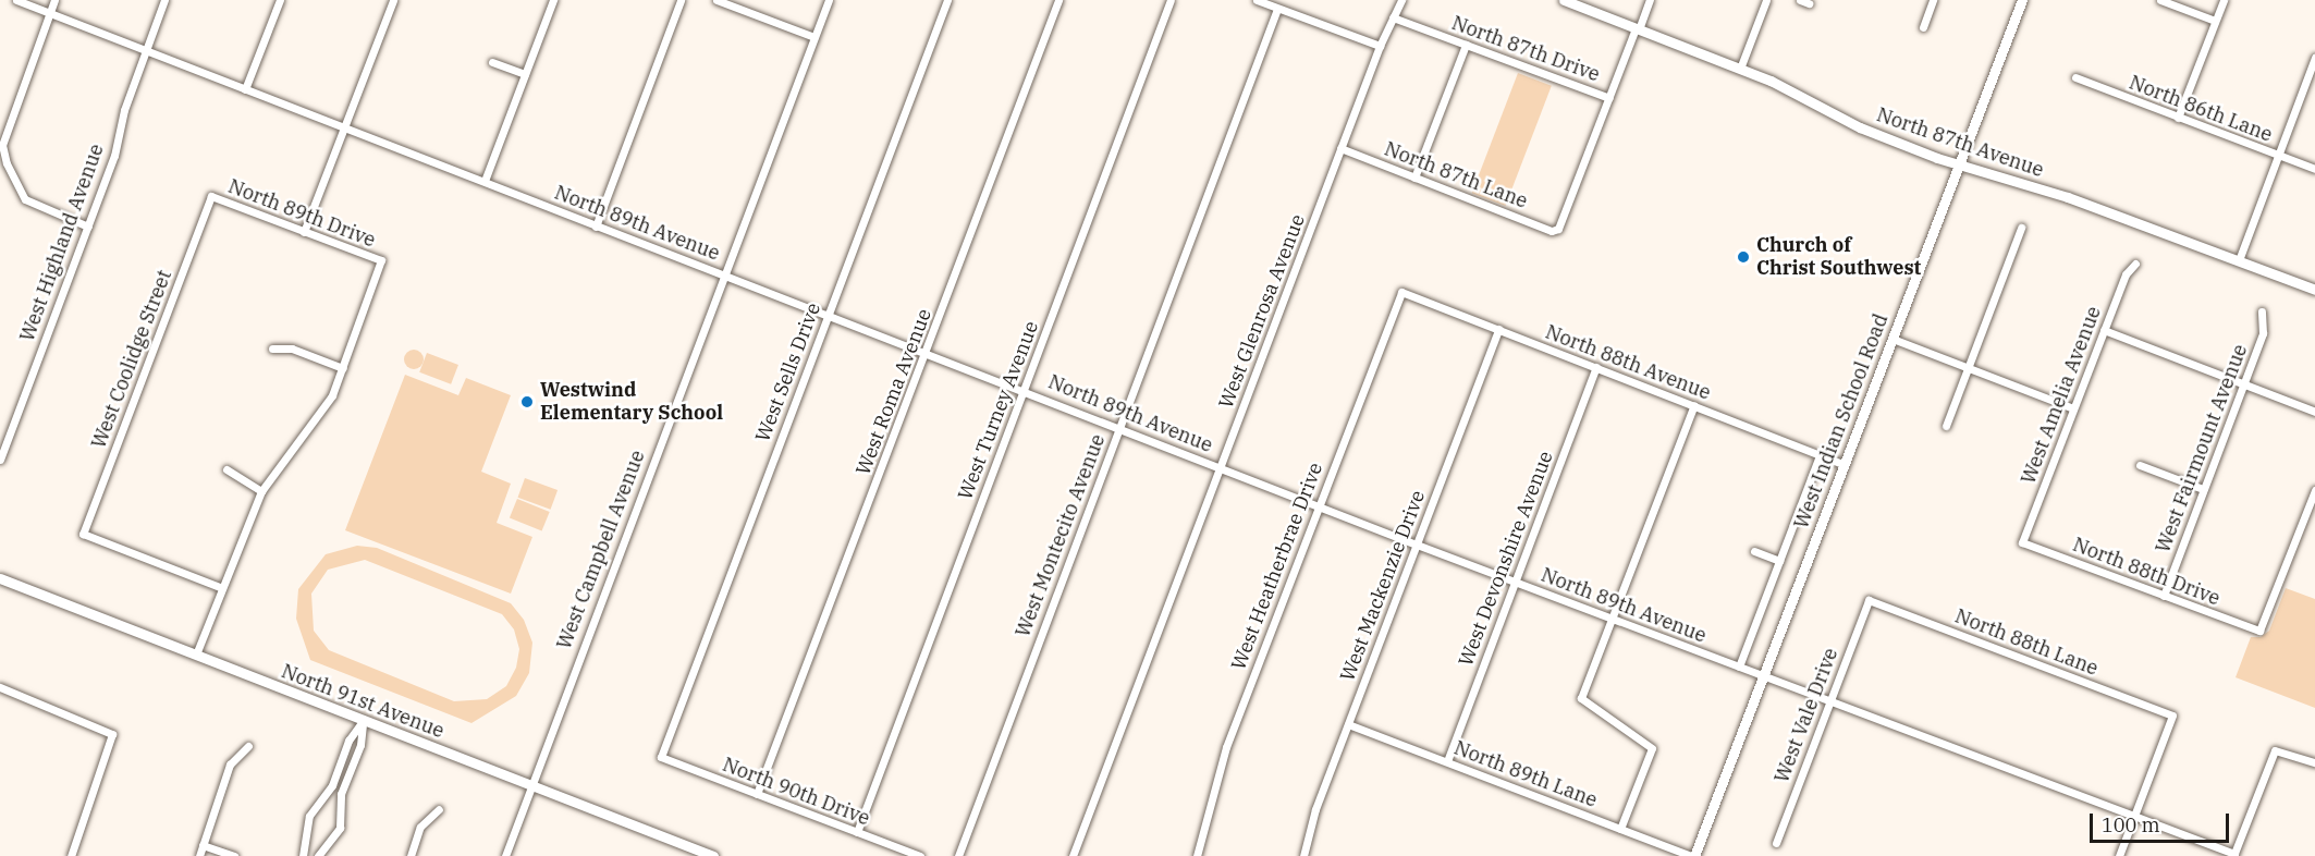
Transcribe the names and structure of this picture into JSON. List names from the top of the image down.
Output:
{
  "streets": {
    "main road": ["North 87th Avenue", "West Indian School Road", "North 91st Avenue"],
    "street": [
      "North 87th Drive",
      "North 86th Lane",
      "North 87th Lane",
      "North 89th Drive",
      "North 89th Avenue",
      "West Highland Avenue",
      "West Glenrosa Avenue",
      "West Coolidge Street",
      "North 88th Avenue",
      "West Sells Drive",
      "West Roma Avenue",
      "West Amelia Avenue",
      "West Turney Avenue",
      "West Fairmount Avenue",
      "West Montecito Avenue",
      "West Campbell Avenue",
      "West Devonshire Avenue",
      "West Heatherbrae Drive",
      "North 88th Drive",
      "West Mackenzie Drive",
      "North 88th Lane",
      "West Vale Drive",
      "North 89th Lane",
      "North 90th Drive"
    ]
  },
  "crossings": [
    ["North 87th Drive", "North 87th Lane"],
    ["North 87th Drive", "West Glenrosa Avenue"],
    ["North 87th Avenue", "West Indian School Road"],
    ["North 87th Lane", "West Glenrosa Avenue"],
    ["North 89th Drive", "West Coolidge Street"],
    ["North 89th Avenue", "West Highland Avenue"],
    ["North 89th Avenue", "West Glenrosa Avenue"],
    ["North 89th Avenue", "West Sells Drive"],
    ["North 89th Avenue", "West Roma Avenue"],
    ["North 89th Avenue", "West Turney Avenue"],
    ["North 89th Avenue", "West Indian School Road"],
    ["North 89th Avenue", "West Montecito Avenue"],
    ["North 89th Avenue", "West Campbell Avenue"],
    ["North 89th Avenue", "West Devonshire Avenue"],
    ["North 89th Avenue", "West Heatherbrae Drive"],
    ["North 89th Avenue", "West Mackenzie Drive"],
    ["North 89th Avenue", "North 88th Lane"],
    ["North 89th Avenue", "West Vale Drive"],
    ["North 88th Avenue", "West Indian School Road"],
    ["North 88th Avenue", "West Devonshire Avenue"],
    ["North 88th Avenue", "West Heatherbrae Drive"],
    ["North 88th Avenue", "West Mackenzie Drive"],
    ["West Sells Drive", "North 90th Drive"],
    ["West Roma Avenue", "North 90th Drive"],
    ["West Amelia Avenue", "North 88th Drive"],
    ["West Turney Avenue", "North 90th Drive"],
    ["West Indian School Road", "North 89th Lane"],
    ["West Fairmount Avenue", "North 88th Drive"],
    ["West Campbell Avenue", "North 91st Avenue"],
    ["West Devonshire Avenue", "North 89th Lane"],
    ["West Mackenzie Drive", "North 89th Lane"],
    ["North 88th Lane", "West Vale Drive"]
  ],
  "places": ["Church of Christ Southwest", "Westwind Elementary School"],
  "scale_bar": "100 m"
}
